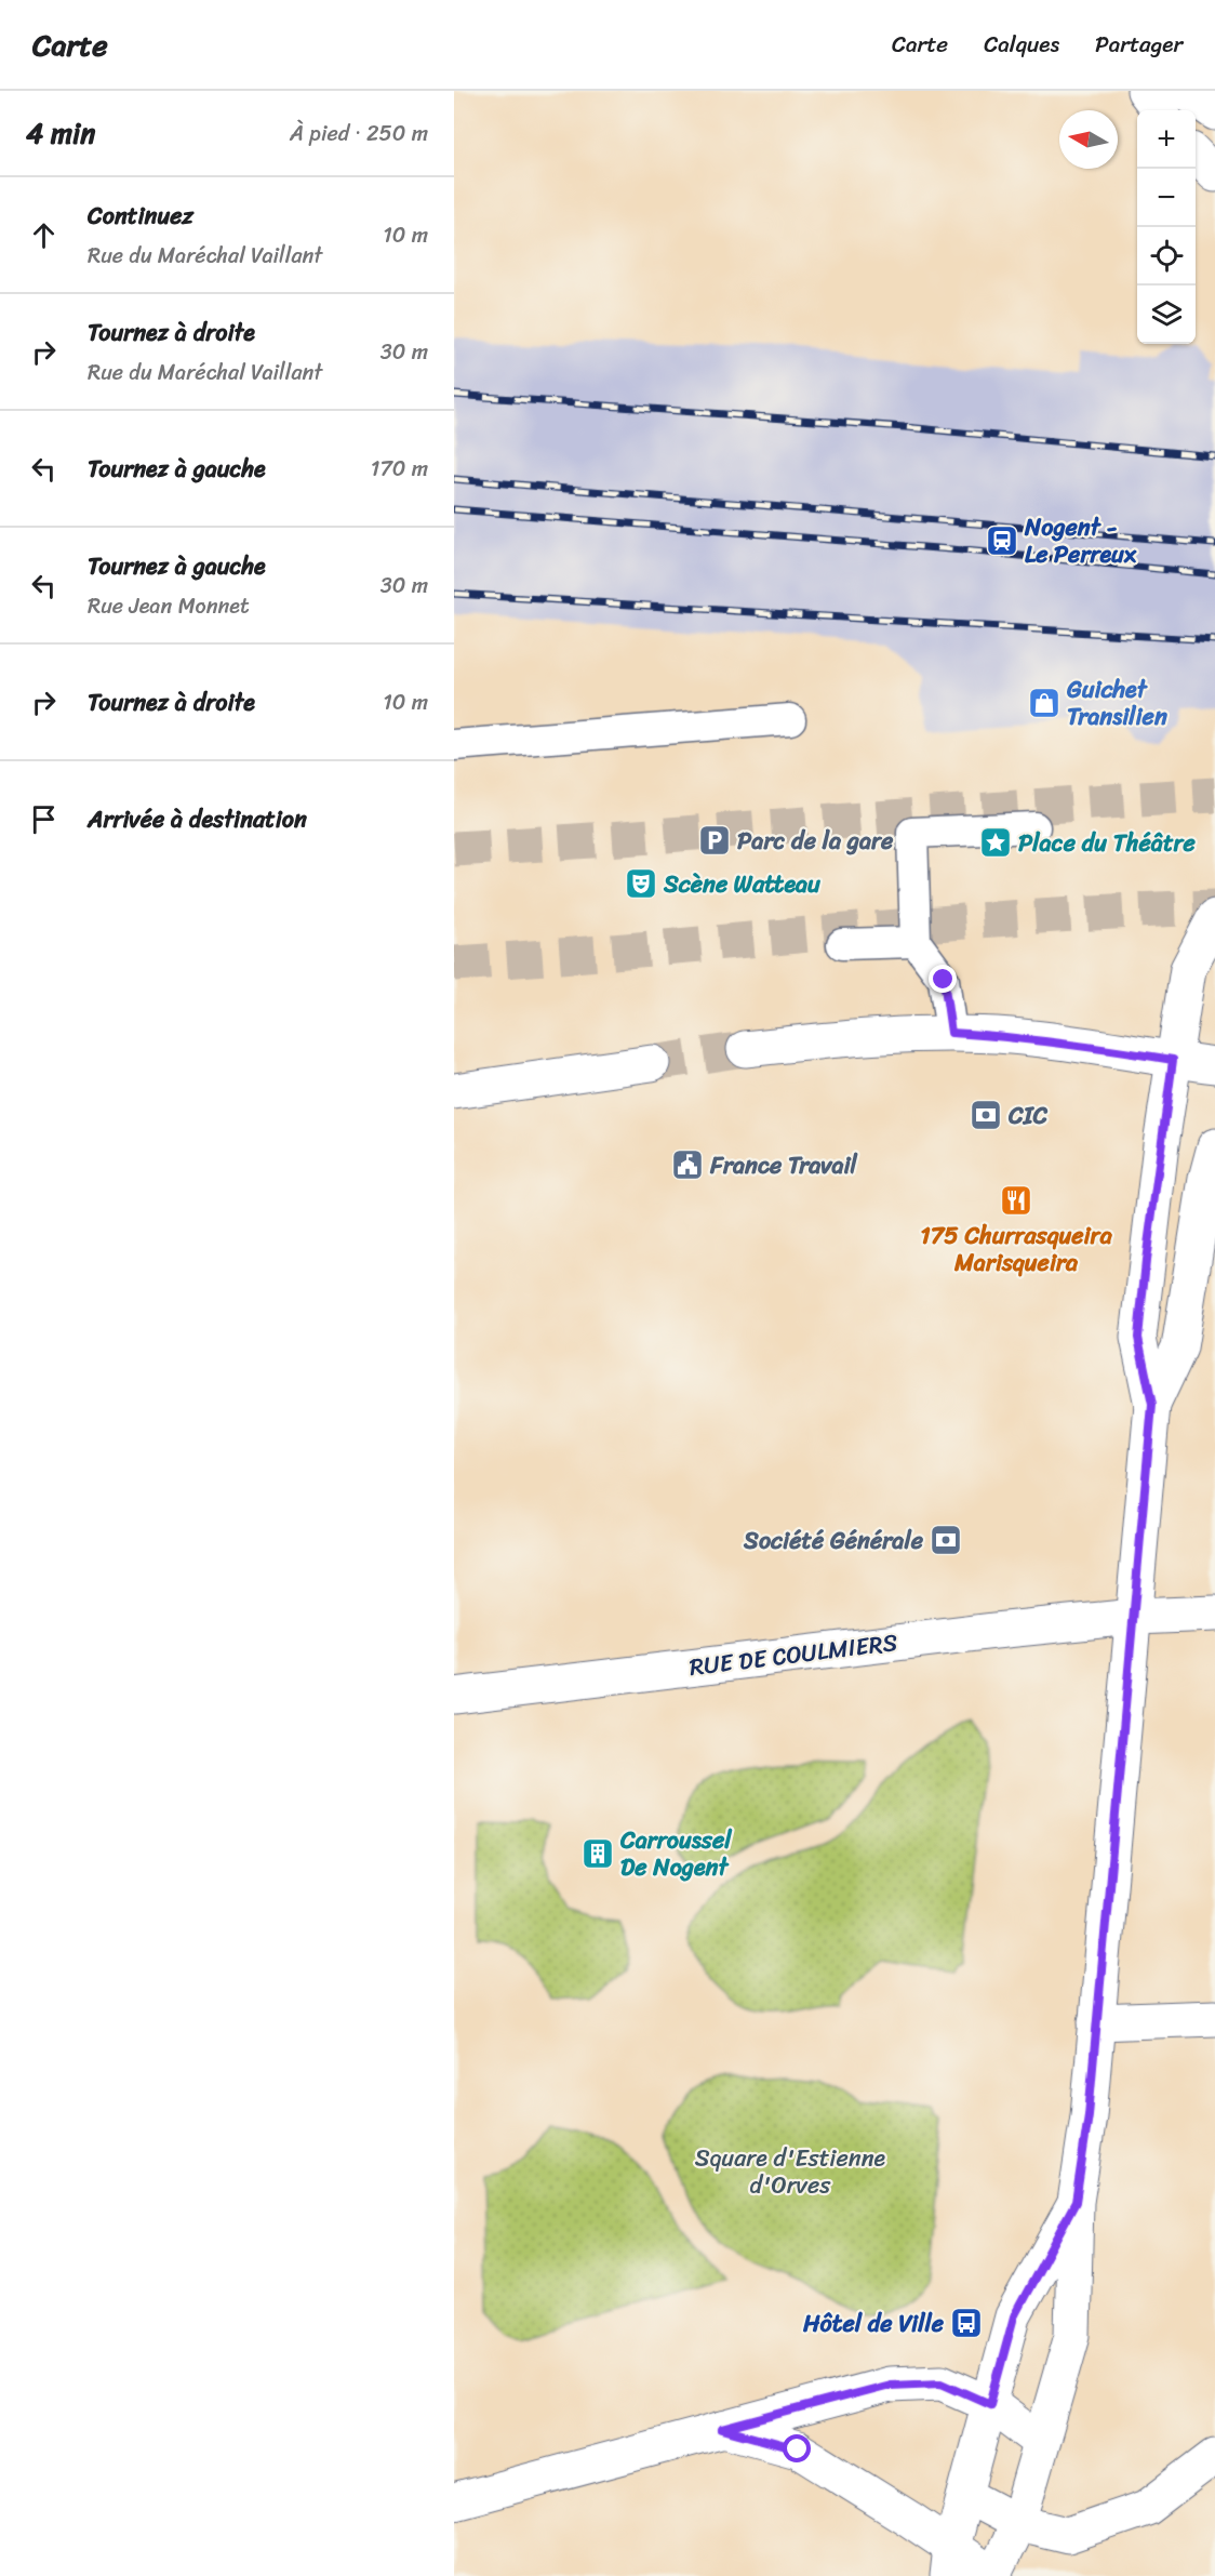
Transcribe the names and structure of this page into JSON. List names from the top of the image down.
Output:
{
  "streets": {
    "street": ["RUE DE COULMIERS"]
  },
  "parks": ["Square d'Estienne d'Orves"],
  "places": {
    "station": ["Nogent - Le Perreux"],
    "shop": ["Guichet Transilien"],
    "parking": ["Parc de la gare"],
    "place": ["Place du Théâtre"],
    "theatre": ["Scène Watteau"],
    "bank": ["CIC", "Société Générale"],
    "public building": ["France Travail"],
    "restaurant": ["175 Churrasqueira Marisqueira"],
    "building": ["Carroussel De Nogent"],
    "bus stop": ["Hôtel de Ville"]
  },
  "north": "left",
  "page": {
    "header": "Carte",
    "nav": ["Carte", "Calques", "Partager"],
    "heading": ["4 min", "À pied · 250 m"],
    "map_buttons": ["+", "−"],
    "list": [
      ["Continuez", "Rue du Maréchal Vaillant", "10 m"],
      ["Tournez à droite", "Rue du Maréchal Vaillant", "30 m"],
      ["Tournez à gauche", "170 m"],
      ["Tournez à gauche", "Rue Jean Monnet", "30 m"],
      ["Tournez à droite", "10 m"],
      "Arrivée à destination"
    ]
  }
}
